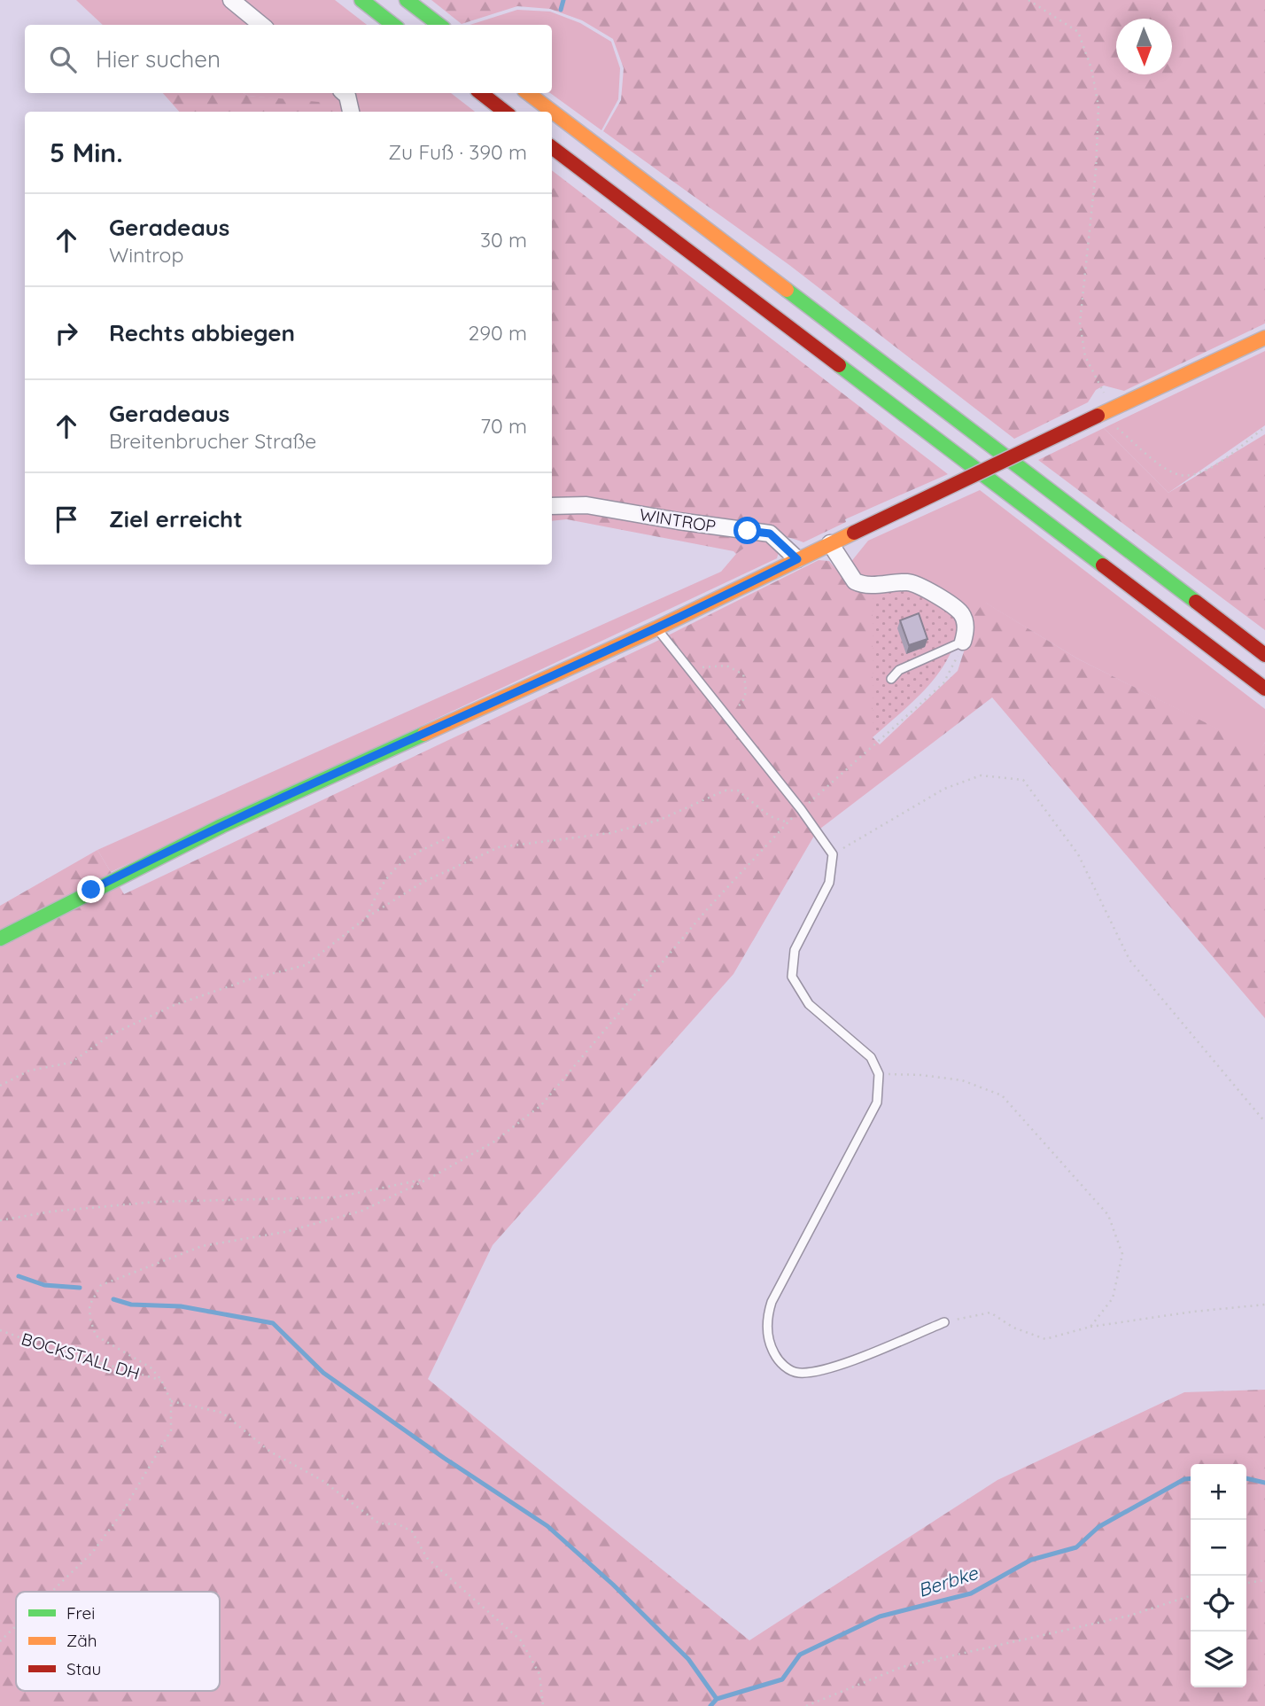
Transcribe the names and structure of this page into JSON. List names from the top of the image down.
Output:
{
  "streets": {
    "street": ["WINTROP"],
    "path": ["BOCKSTALL DH"]
  },
  "water": ["Berbke"],
  "legend": ["Frei", "Zäh", "Stau"],
  "north": "bottom",
  "page": {
    "search": "Hier suchen",
    "heading": ["5 Min.", "Zu Fuß · 390 m"],
    "list": [
      ["Geradeaus", "Wintrop", "30 m"],
      ["Rechts abbiegen", "290 m"],
      ["Geradeaus", "Breitenbrucher Straße", "70 m"],
      "Ziel erreicht"
    ],
    "map_buttons": ["+", "−"]
  }
}
